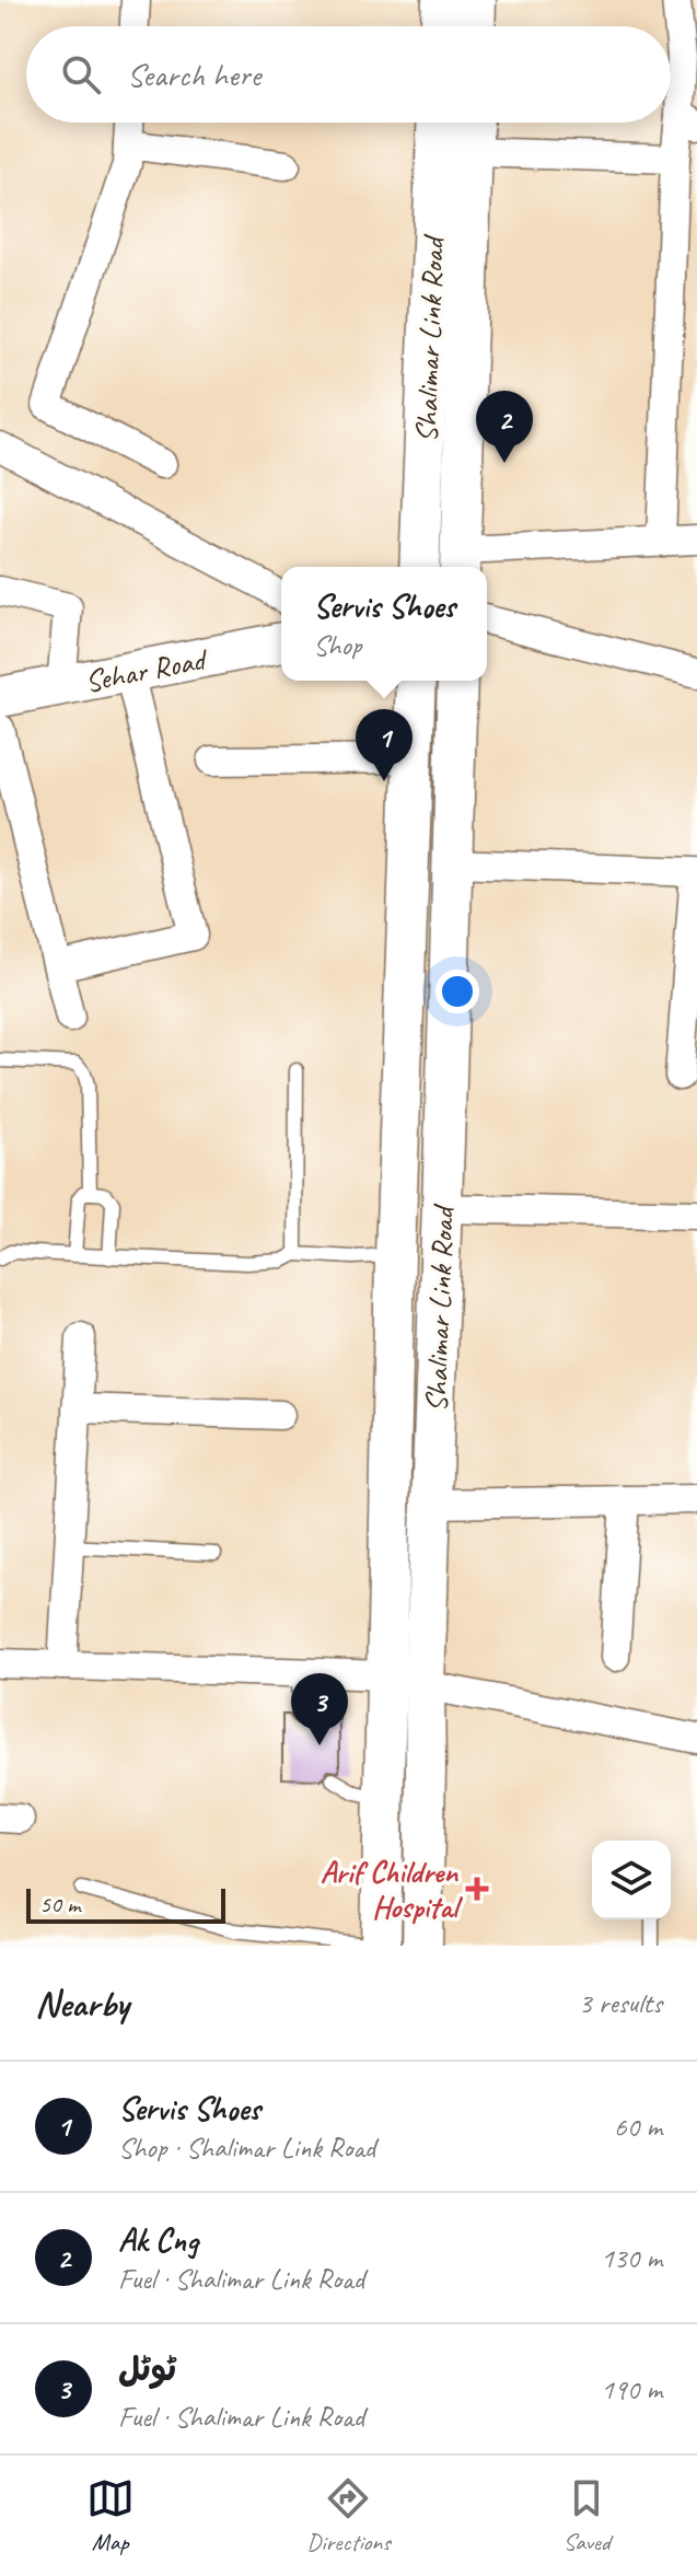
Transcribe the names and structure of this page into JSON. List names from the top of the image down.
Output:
{
  "streets": {
    "main road": ["Shalimar Link Road", "Sehar Road"]
  },
  "places": {
    "health": ["Arif Children Hospital"]
  },
  "scale_bar": "50 m",
  "page": {
    "search": "Search here",
    "pins": ["2", "1", "3"],
    "popup": ["Servis Shoes", "Shop"],
    "scale": "50 m",
    "heading": ["Nearby", "3 results"],
    "list": [
      {
        "mark": "1",
        "name": "Servis Shoes",
        "note": "Shop · Shalimar Link Road",
        "value": "60 m"
      },
      {
        "mark": "2",
        "name": "Ak Cng",
        "note": "Fuel · Shalimar Link Road",
        "value": "130 m"
      },
      {
        "mark": "3",
        "name": "ٹوٹل",
        "note": "Fuel · Shalimar Link Road",
        "value": "190 m"
      }
    ],
    "nav": ["Map", "Directions", "Saved"]
  }
}
